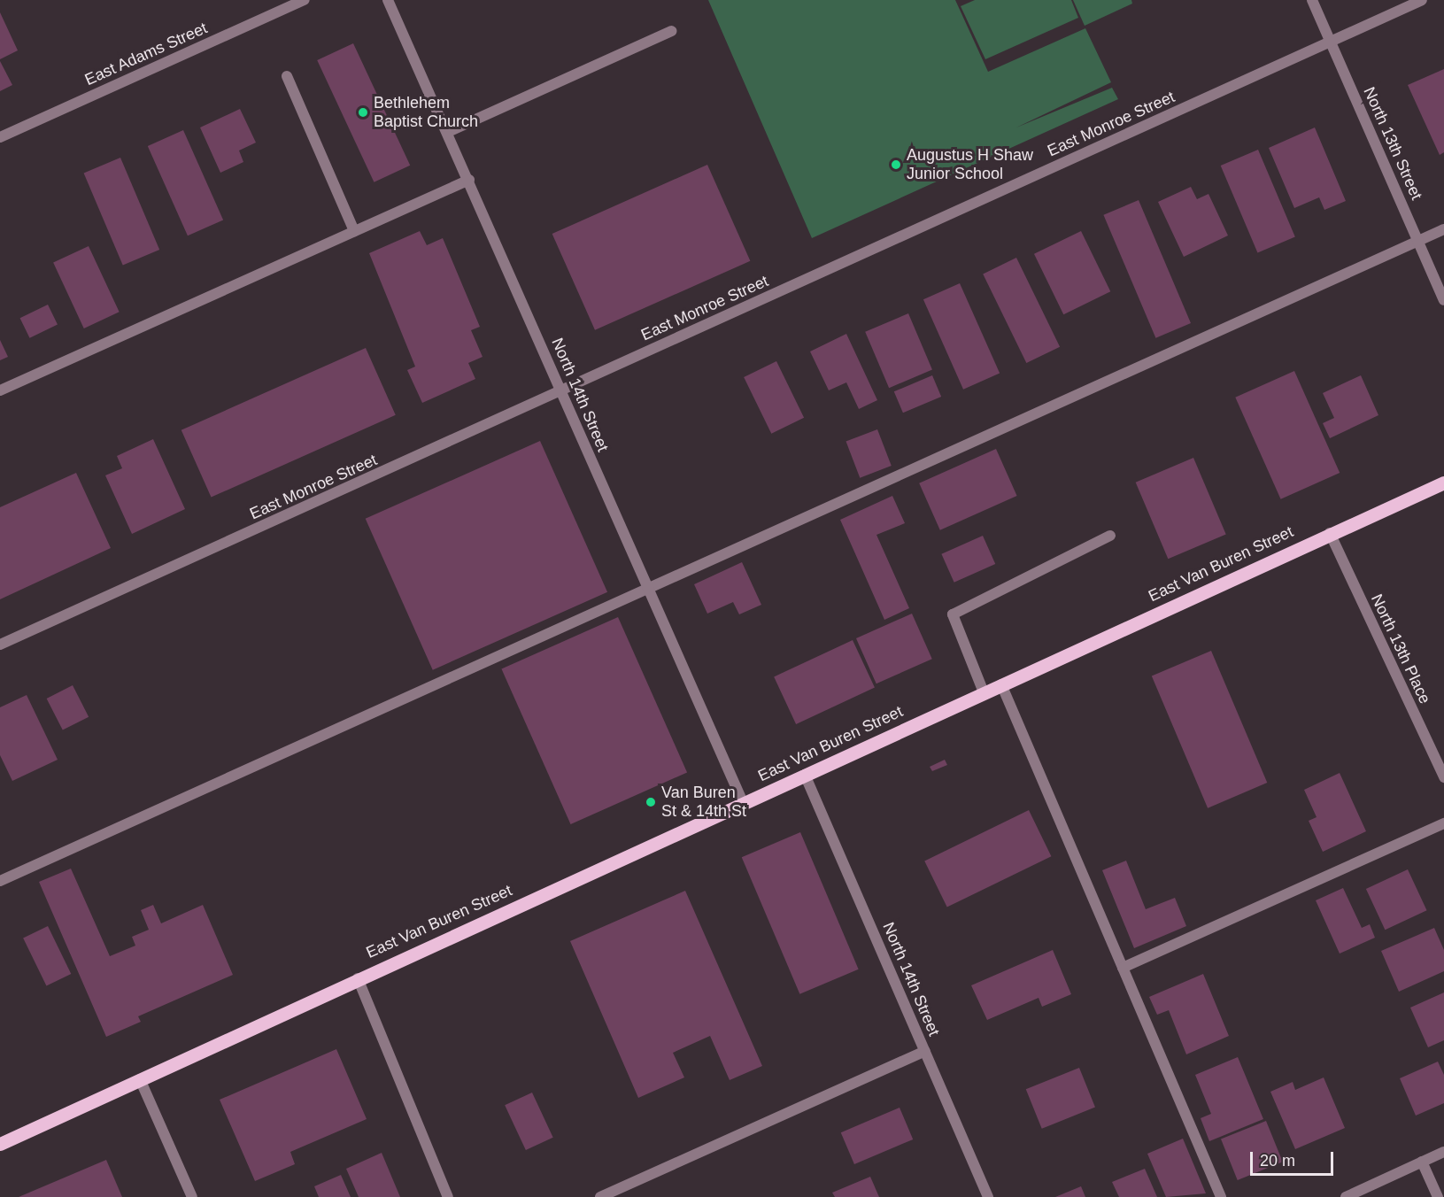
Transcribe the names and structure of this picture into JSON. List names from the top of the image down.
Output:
{
  "streets": {
    "main road": ["East Van Buren Street"],
    "street": [
      "East Adams Street",
      "East Monroe Street",
      "North 13th Street",
      "North 14th Street",
      "North 13th Place"
    ]
  },
  "crossings": [
    ["East Monroe Street", "North 13th Street"],
    ["East Monroe Street", "North 14th Street"],
    ["North 14th Street", "East Van Buren Street"],
    ["East Van Buren Street", "North 13th Place"]
  ],
  "places": ["Bethlehem Baptist Church", "Augustus H Shaw Junior School", "Van Buren St & 14th St"],
  "scale_bar": "20 m"
}
